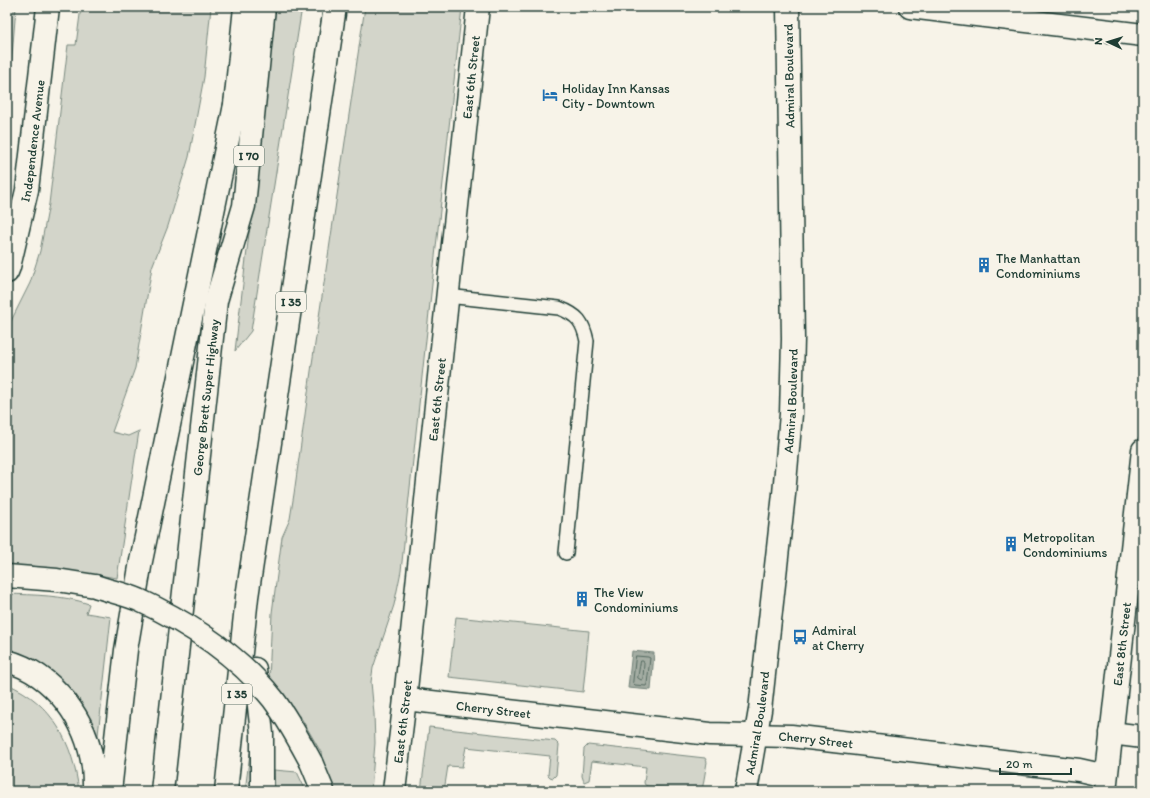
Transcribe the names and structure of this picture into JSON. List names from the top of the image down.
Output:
{
  "streets": {
    "main road": [
      "Admiral Boulevard",
      "East 6th Street",
      "Independence Avenue",
      "I 70",
      "I 35",
      "George Brett Super Highway",
      "East 8th Street",
      "Cherry Street"
    ]
  },
  "crossings": [
    ["Admiral Boulevard", "Cherry Street"],
    ["East 6th Street", "Cherry Street"],
    ["East 8th Street", "Cherry Street"]
  ],
  "places": {
    "hotel": ["Holiday Inn Kansas City - Downtown"],
    "building": ["The Manhattan Condominiums", "Metropolitan Condominiums", "The View Condominiums"],
    "bus stop": ["Admiral at Cherry"]
  },
  "scale_bar": "20 m",
  "north": "left"
}
